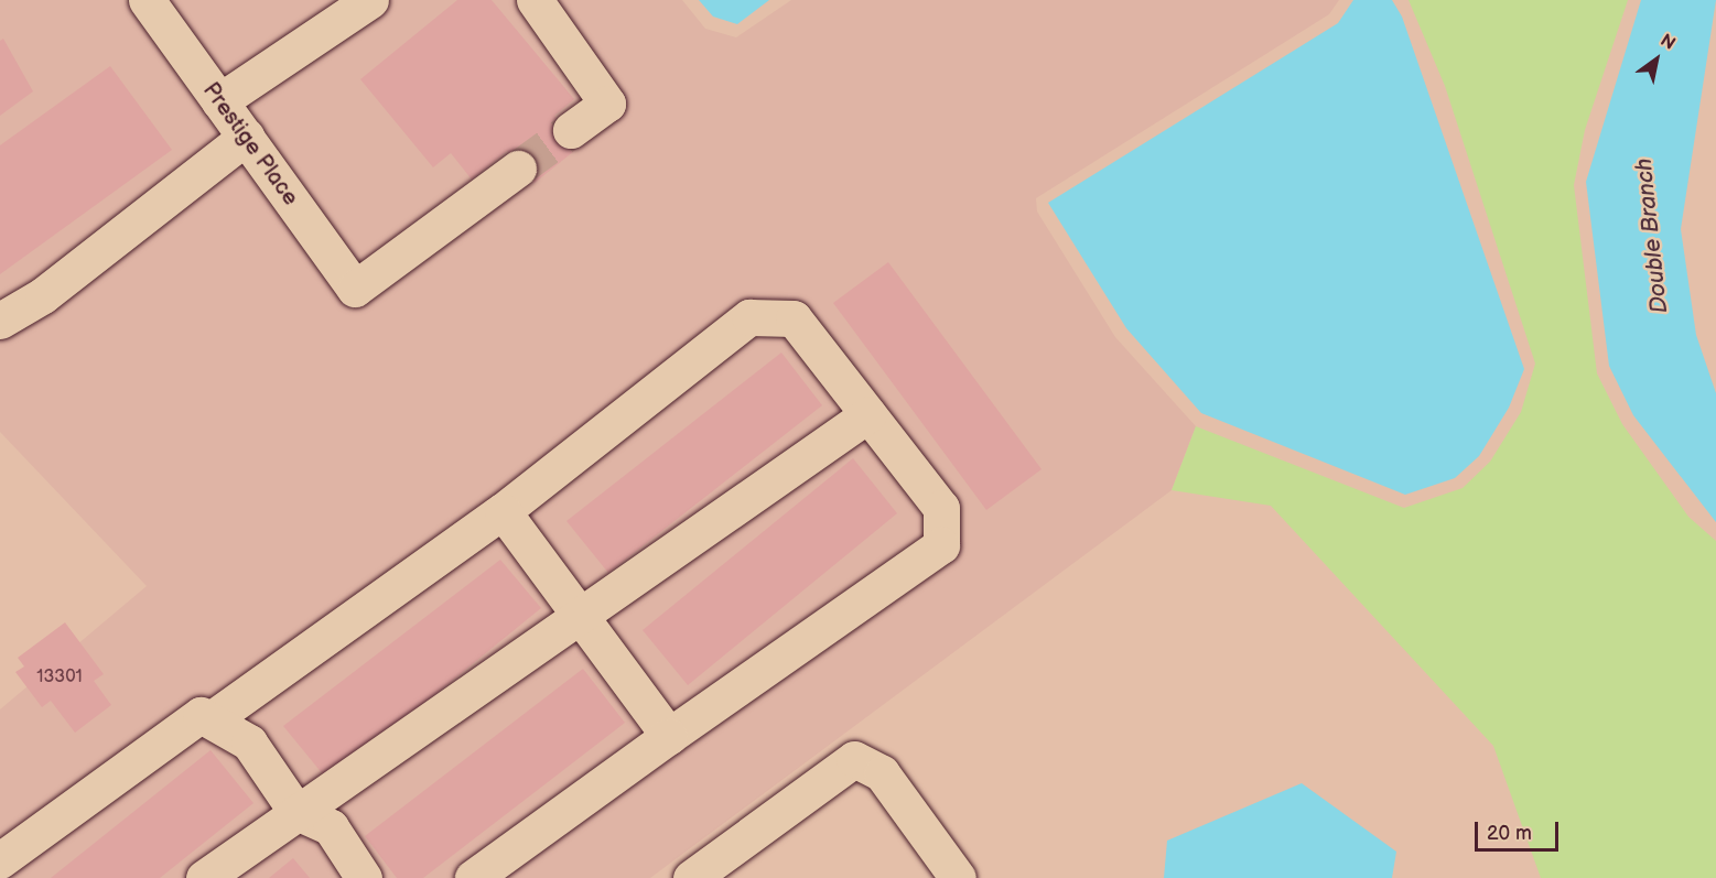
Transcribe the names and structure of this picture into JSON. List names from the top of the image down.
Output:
{
  "streets": {
    "street": ["Prestige Place"]
  },
  "water": ["Double Branch"],
  "house_numbers": ["13301"],
  "scale_bar": "20 m",
  "north": "top right"
}
